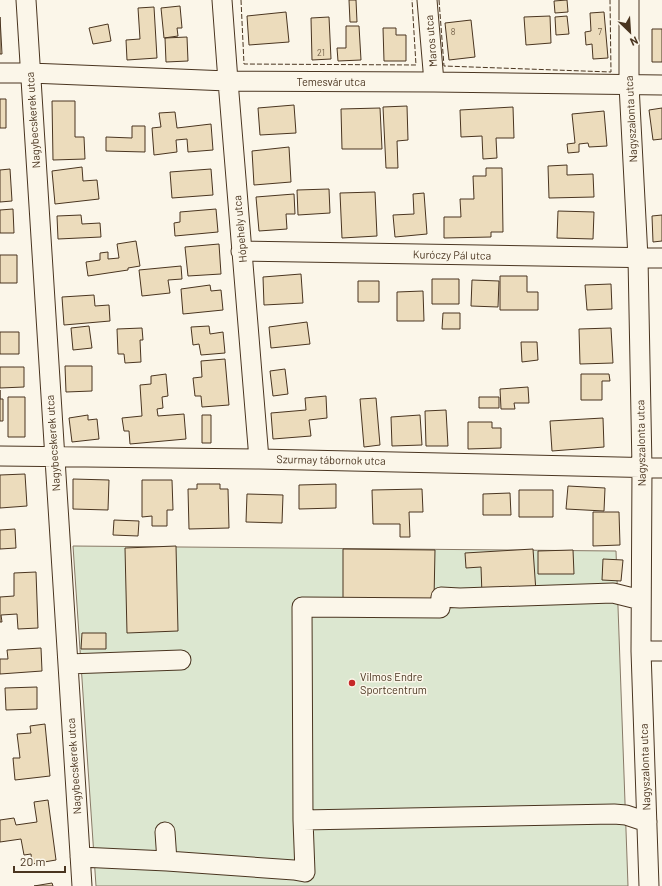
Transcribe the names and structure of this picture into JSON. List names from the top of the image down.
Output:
{
  "streets": {
    "street": [
      "Maros utca",
      "Temesvár utca",
      "Nagyszalonta utca",
      "Nagybecskerek utca",
      "Hópehely utca",
      "Kuróczy Pál utca",
      "Szurmay tábornok utca"
    ]
  },
  "crossings": [
    ["Maros utca", "Temesvár utca"],
    ["Temesvár utca", "Nagyszalonta utca"],
    ["Temesvár utca", "Nagybecskerek utca"],
    ["Temesvár utca", "Hópehely utca"],
    ["Nagyszalonta utca", "Kuróczy Pál utca"],
    ["Nagyszalonta utca", "Szurmay tábornok utca"],
    ["Nagybecskerek utca", "Szurmay tábornok utca"],
    ["Hópehely utca", "Kuróczy Pál utca"],
    ["Hópehely utca", "Szurmay tábornok utca"]
  ],
  "places": ["Vilmos Endre Sportcentrum"],
  "house_numbers": ["8", "7", "21"],
  "scale_bar": "20 m",
  "north": "bottom right"
}
